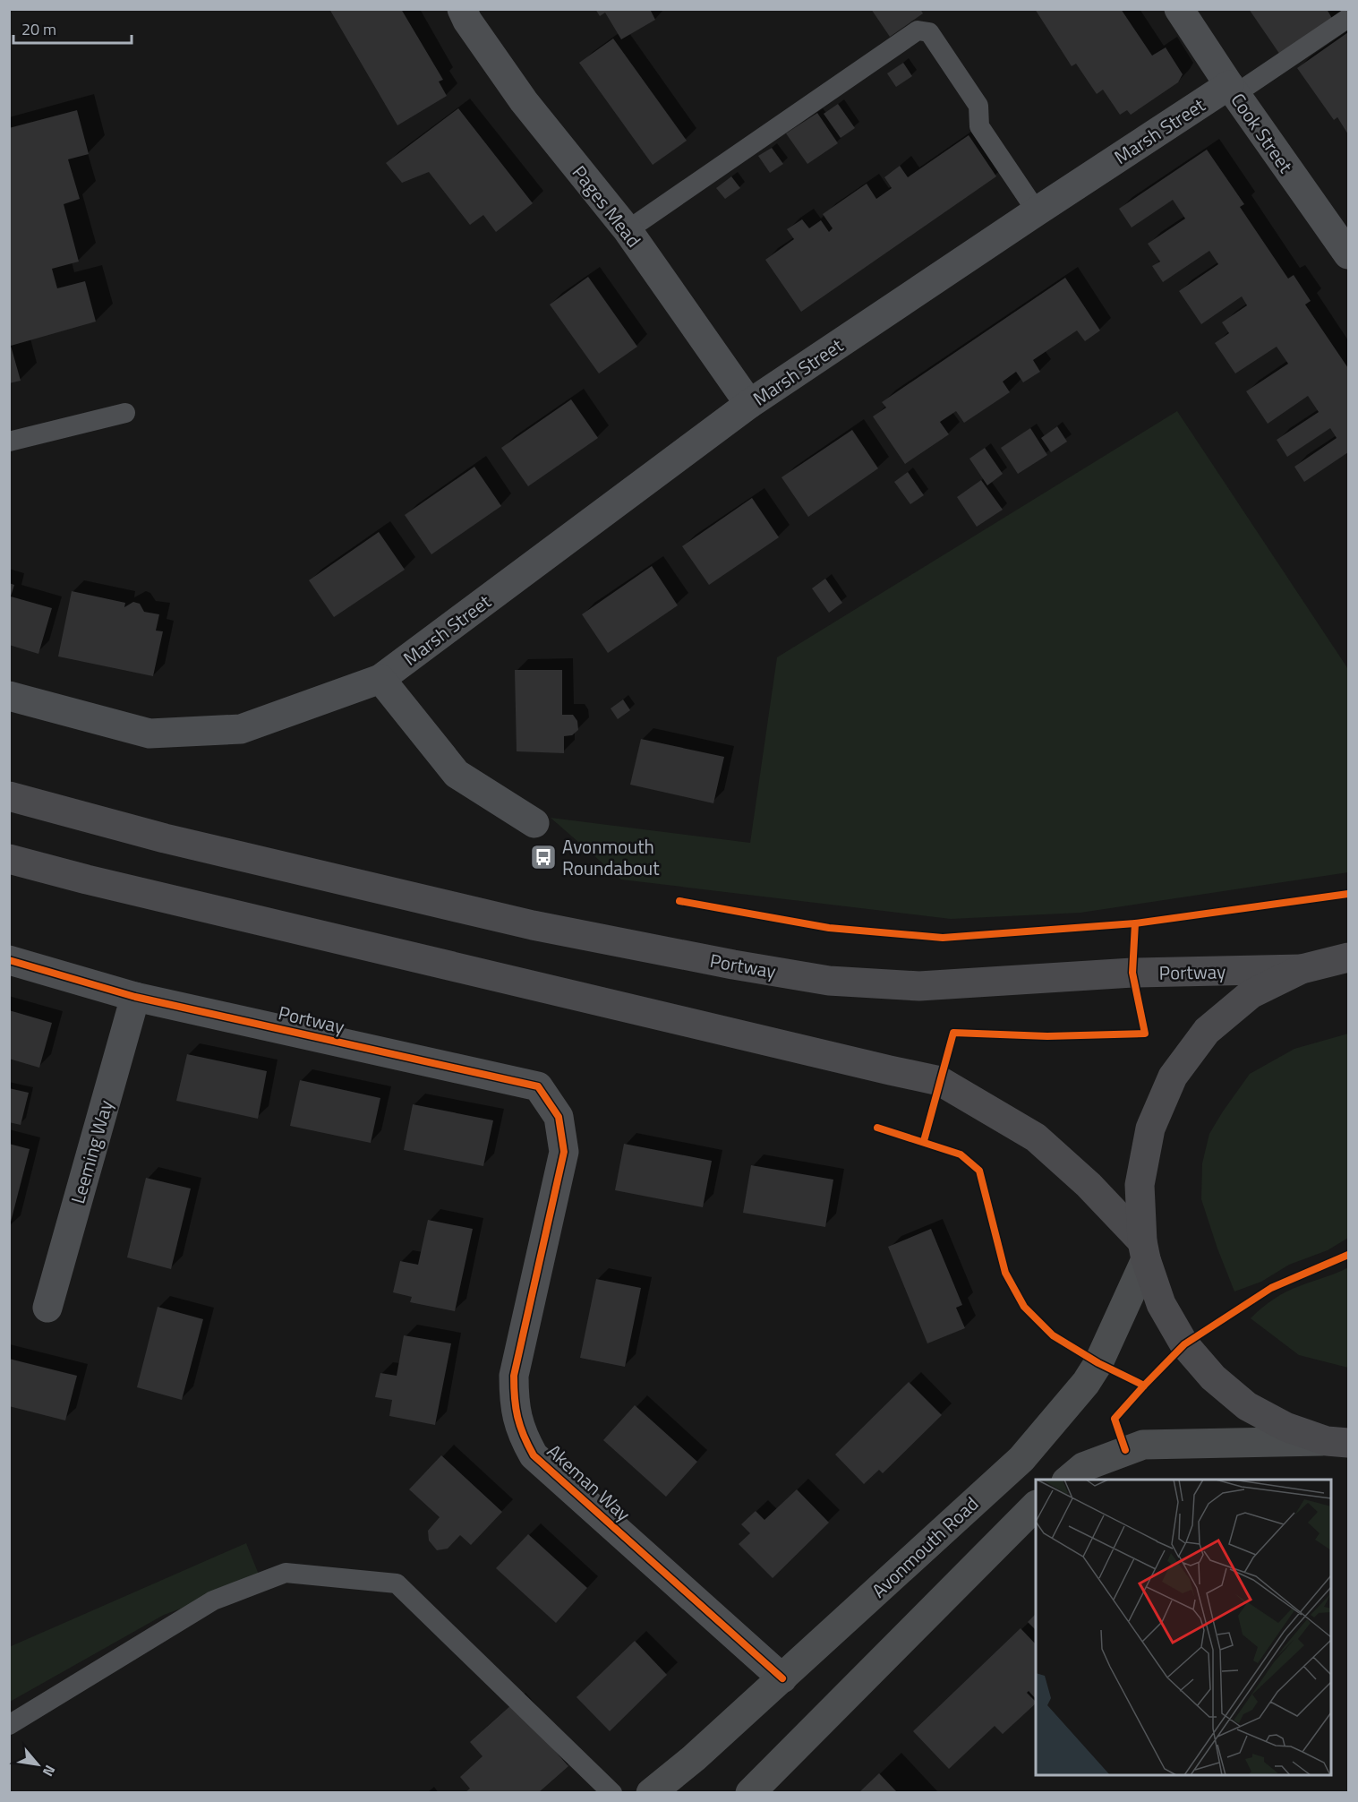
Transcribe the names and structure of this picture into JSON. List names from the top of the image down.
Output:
{
  "streets": {
    "highway": ["Portway"],
    "main road": ["Avonmouth Road"],
    "street": [
      "Marsh Street",
      "Cook Street",
      "Pages Mead",
      "Leeming Way",
      "Akeman Way"
    ]
  },
  "crossings": [
    ["Marsh Street", "Cook Street"],
    ["Marsh Street", "Pages Mead"],
    ["Portway", "Leeming Way"],
    ["Portway", "Akeman Way"],
    ["Akeman Way", "Avonmouth Road"]
  ],
  "places": {
    "bus stop": ["Avonmouth Roundabout"]
  },
  "scale_bar": "20 m",
  "north": "bottom right"
}
